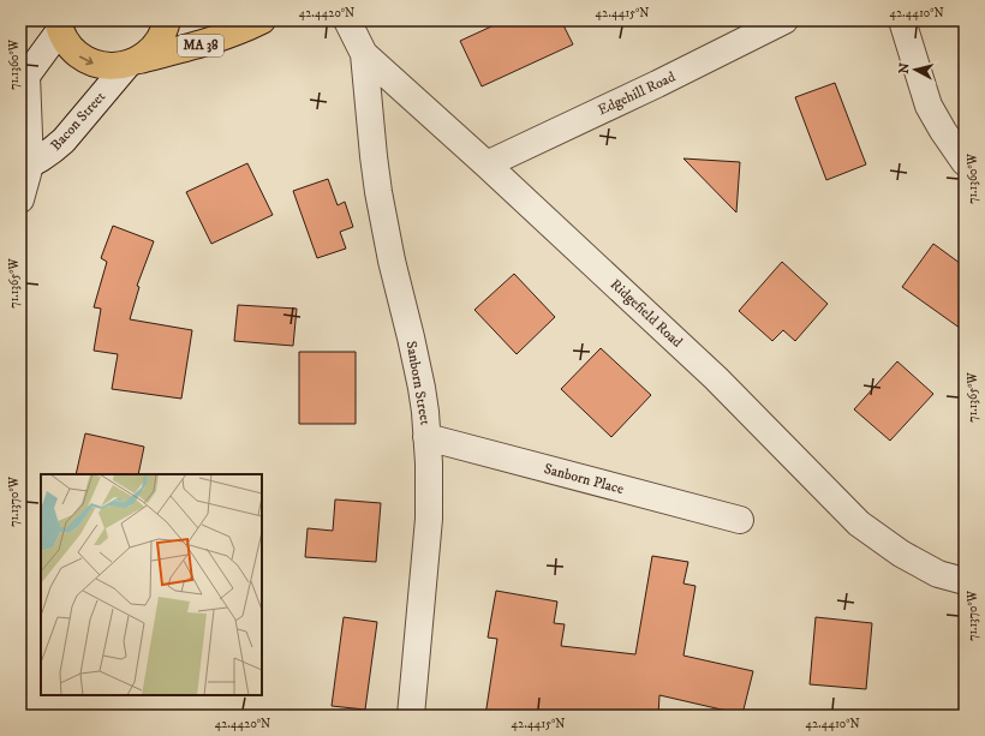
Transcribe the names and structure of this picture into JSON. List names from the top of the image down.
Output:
{
  "streets": {
    "main road": ["MA 38"],
    "street": [
      "Edgehill Road",
      "Bacon Street",
      "Ridgefield Road",
      "Sanborn Street",
      "Sanborn Place"
    ]
  },
  "crossings": [
    ["MA 38", "Bacon Street"],
    ["Edgehill Road", "Ridgefield Road"],
    ["Ridgefield Road", "Sanborn Street"],
    ["Sanborn Street", "Sanborn Place"]
  ],
  "north": "left",
  "coordinates": [
    "42.4420°N",
    "42.4415°N",
    "42.4410°N",
    "71.1360°W",
    "71.1365°W",
    "71.1370°W"
  ]
}
